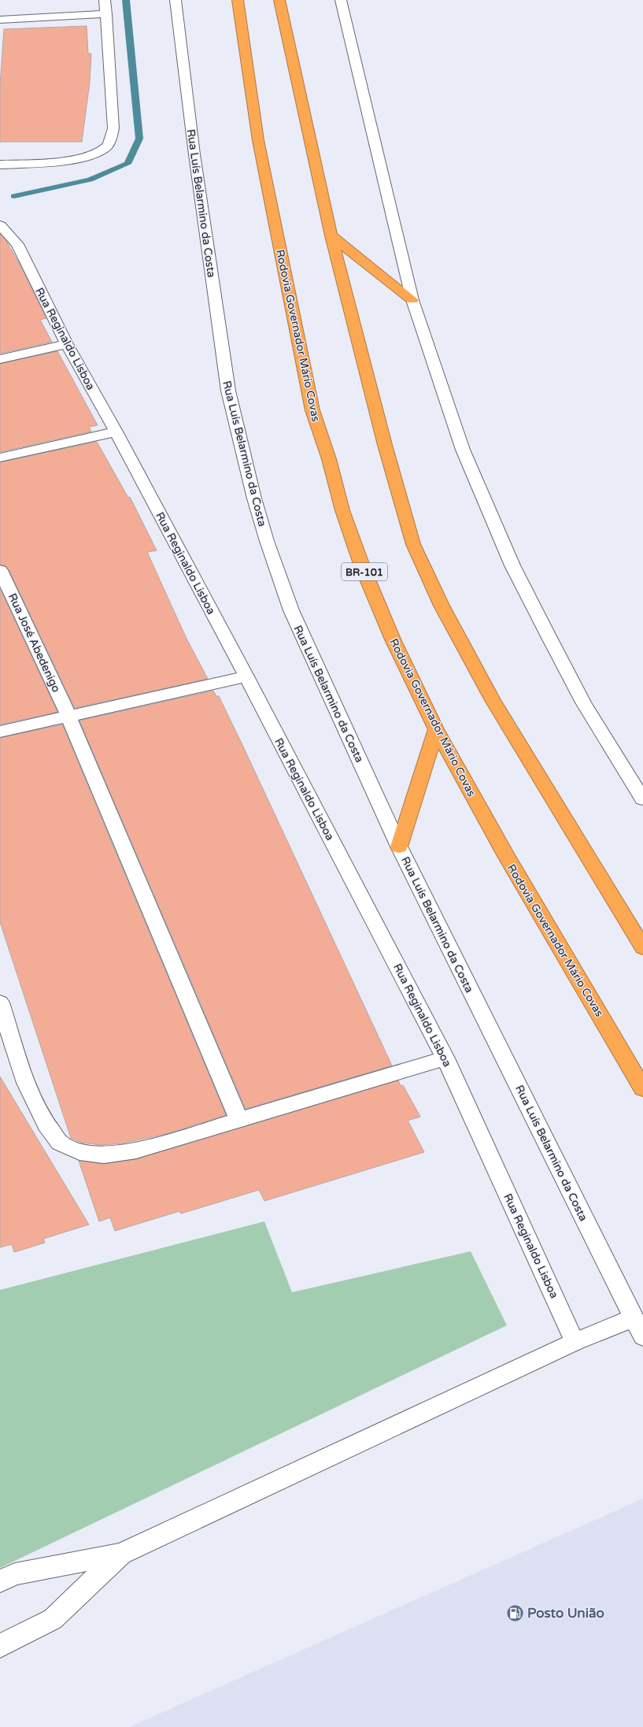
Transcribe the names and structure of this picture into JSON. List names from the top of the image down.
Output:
{
  "streets": {
    "highway": ["Rodovia Governador Mário Covas", "BR-101"],
    "main road": ["Rua Luís Belarmino da Costa", "Rua Reginaldo Lisboa", "Rua José Abedenigo"]
  },
  "places": {
    "fuel station": ["Posto União"]
  }
}
